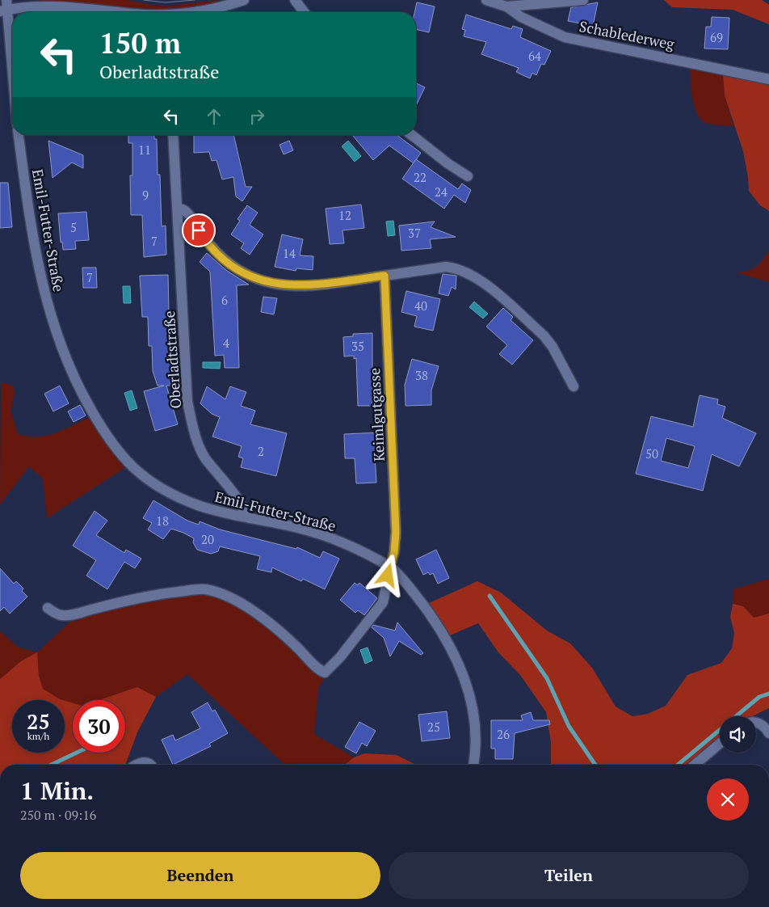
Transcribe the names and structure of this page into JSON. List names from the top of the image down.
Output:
{
  "streets": {
    "street": [
      "Schablederweg",
      "Emil-Futter-Straße",
      "Oberladtstraße",
      "Keimlgutgasse"
    ]
  },
  "crossings": [
    ["Emil-Futter-Straße", "Oberladtstraße"],
    ["Emil-Futter-Straße", "Keimlgutgasse"]
  ],
  "house_numbers": [
    "69",
    "64",
    "11",
    "22",
    "24",
    "9",
    "12",
    "5",
    "37",
    "7",
    "14",
    "7",
    "6",
    "40",
    "4",
    "35",
    "38",
    "2",
    "50",
    "18",
    "20",
    "25",
    "26"
  ],
  "page": {
    "turn": ["150 m", "Oberladtstraße"],
    "speed": "25 km/h",
    "limit": "30",
    "heading": ["1 Min.", "250 m · 09:16"],
    "buttons": ["Beenden", "Teilen"]
  }
}
